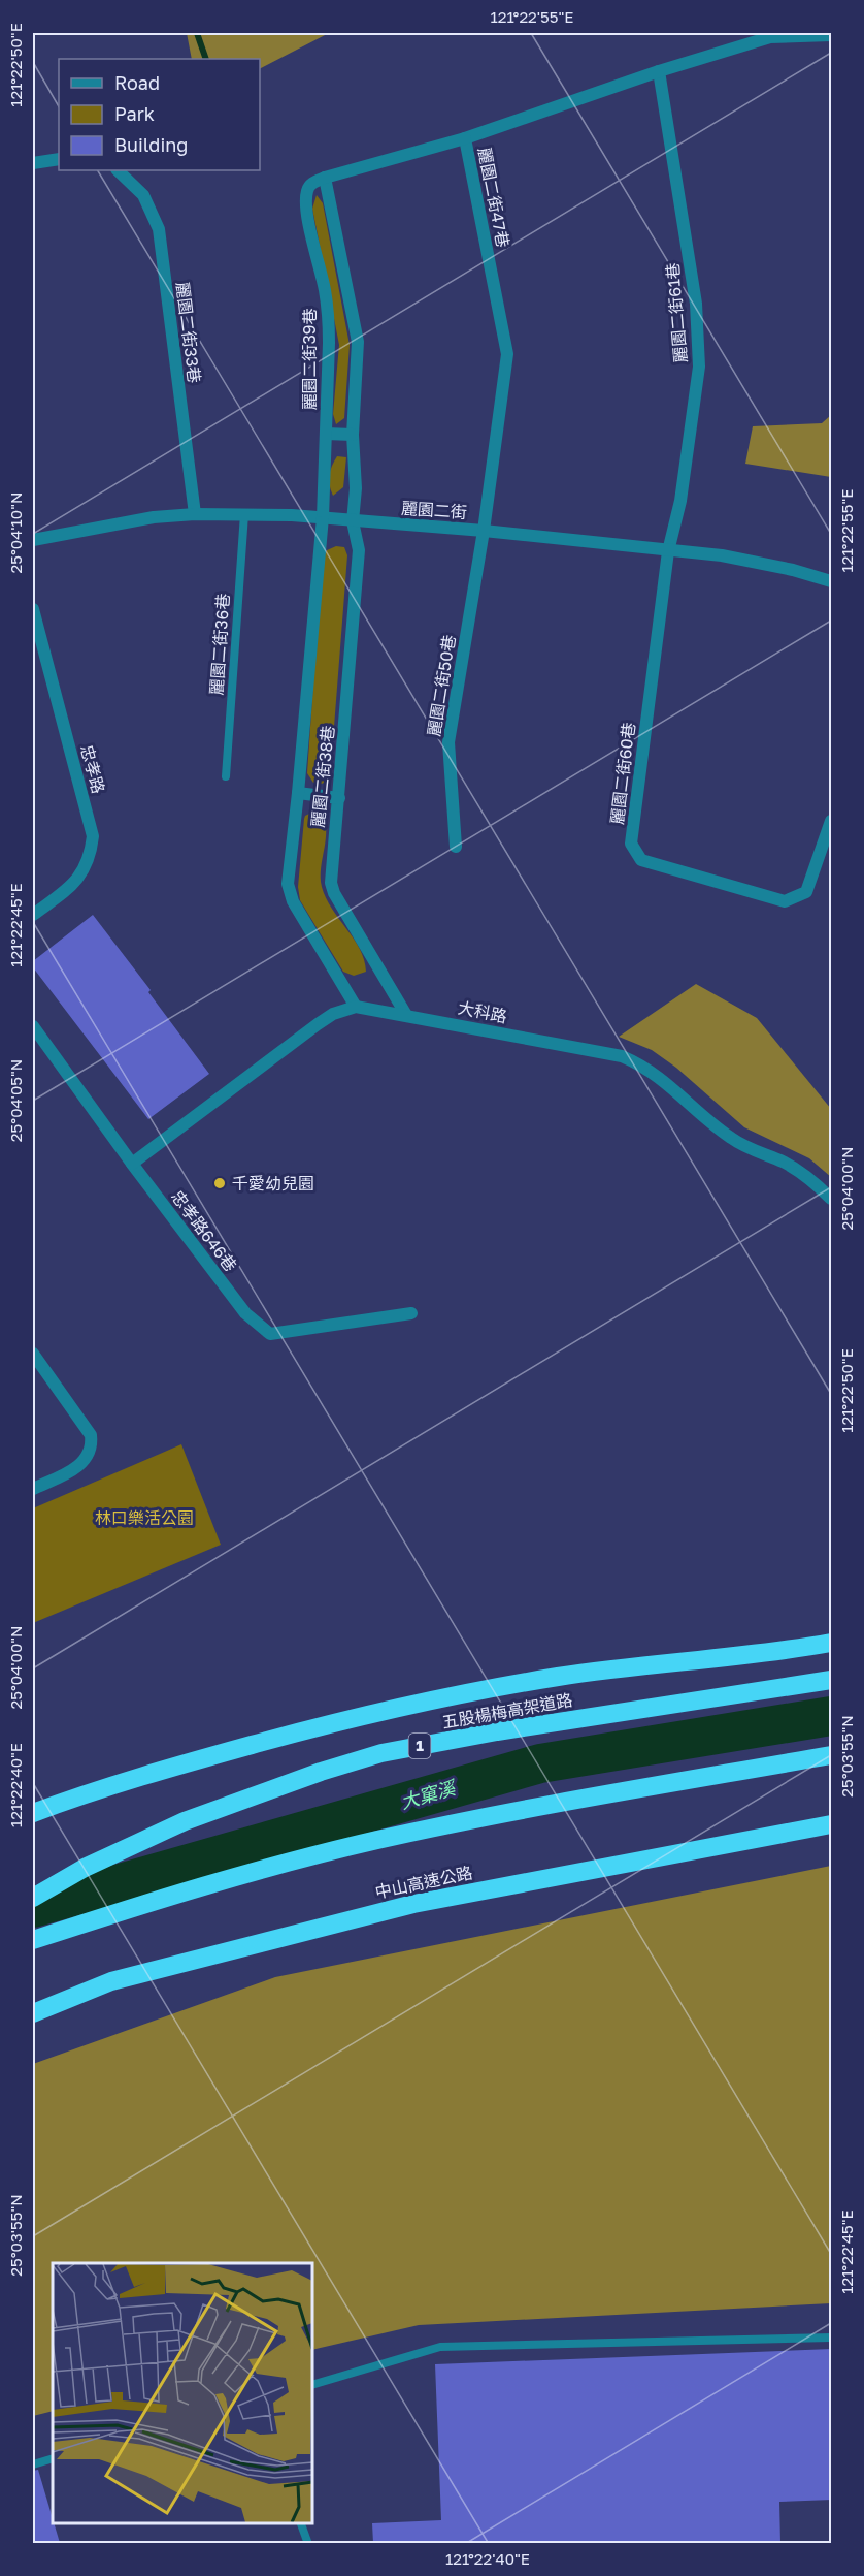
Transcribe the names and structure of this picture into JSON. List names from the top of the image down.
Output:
{
  "streets": {
    "highway": ["五股楊梅高架道路", "1", "中山高速公路"],
    "street": [
      "麗園二街47巷",
      "麗園二街61巷",
      "麗園二街33巷",
      "麗園二街39巷",
      "麗園二街",
      "麗園二街50巷",
      "忠孝路",
      "麗園二街60巷",
      "麗園二街38巷",
      "大科路",
      "忠孝路646巷"
    ],
    "lane": ["麗園二街36巷"]
  },
  "crossings": [
    ["麗園二街47巷", "麗園二街61巷"],
    ["麗園二街47巷", "麗園二街"],
    ["麗園二街47巷", "麗園二街50巷"],
    ["麗園二街61巷", "麗園二街"],
    ["麗園二街61巷", "麗園二街60巷"],
    ["麗園二街33巷", "麗園二街"],
    ["麗園二街39巷", "麗園二街"],
    ["麗園二街39巷", "麗園二街38巷"],
    ["麗園二街", "麗園二街36巷"],
    ["麗園二街", "麗園二街50巷"],
    ["麗園二街", "麗園二街60巷"],
    ["麗園二街", "麗園二街38巷"],
    ["麗園二街38巷", "大科路"]
  ],
  "water": ["大窠溪"],
  "parks": ["林口樂活公園"],
  "places": ["千愛幼兒園"],
  "legend": ["Road", "Park", "Building"],
  "coordinates": [
    "121°22'55\"E",
    "121°22'50\"E",
    "25°04'10\"N",
    "121°22'45\"E",
    "25°04'05\"N",
    "25°04'00\"N",
    "25°03'55\"N",
    "121°22'40\"E"
  ]
}
